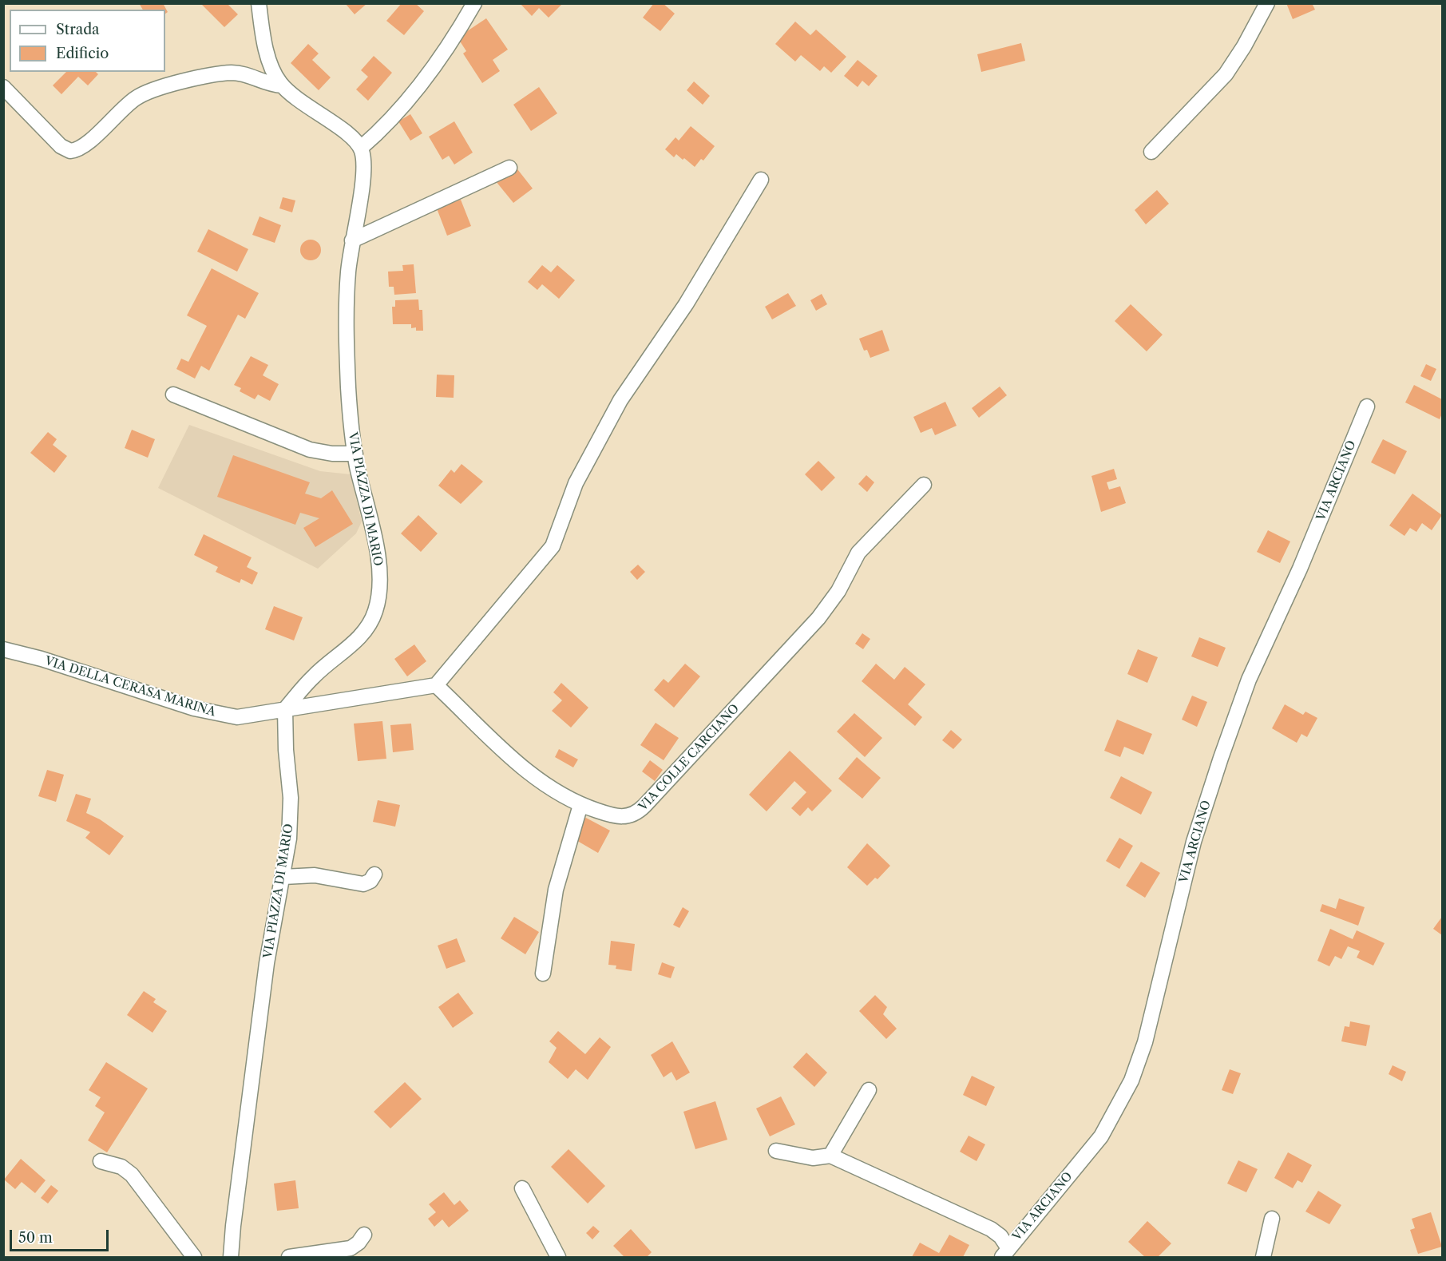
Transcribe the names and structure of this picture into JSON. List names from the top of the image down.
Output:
{
  "streets": {
    "street": [
      "VIA ARCIANO",
      "VIA PIAZZA DI MARIO",
      "VIA DELLA CERASA MARINA",
      "VIA COLLE CARCIANO"
    ]
  },
  "crossings": [
    ["VIA PIAZZA DI MARIO", "VIA DELLA CERASA MARINA"]
  ],
  "legend": ["Strada", "Edificio"],
  "scale_bar": "50 m"
}
